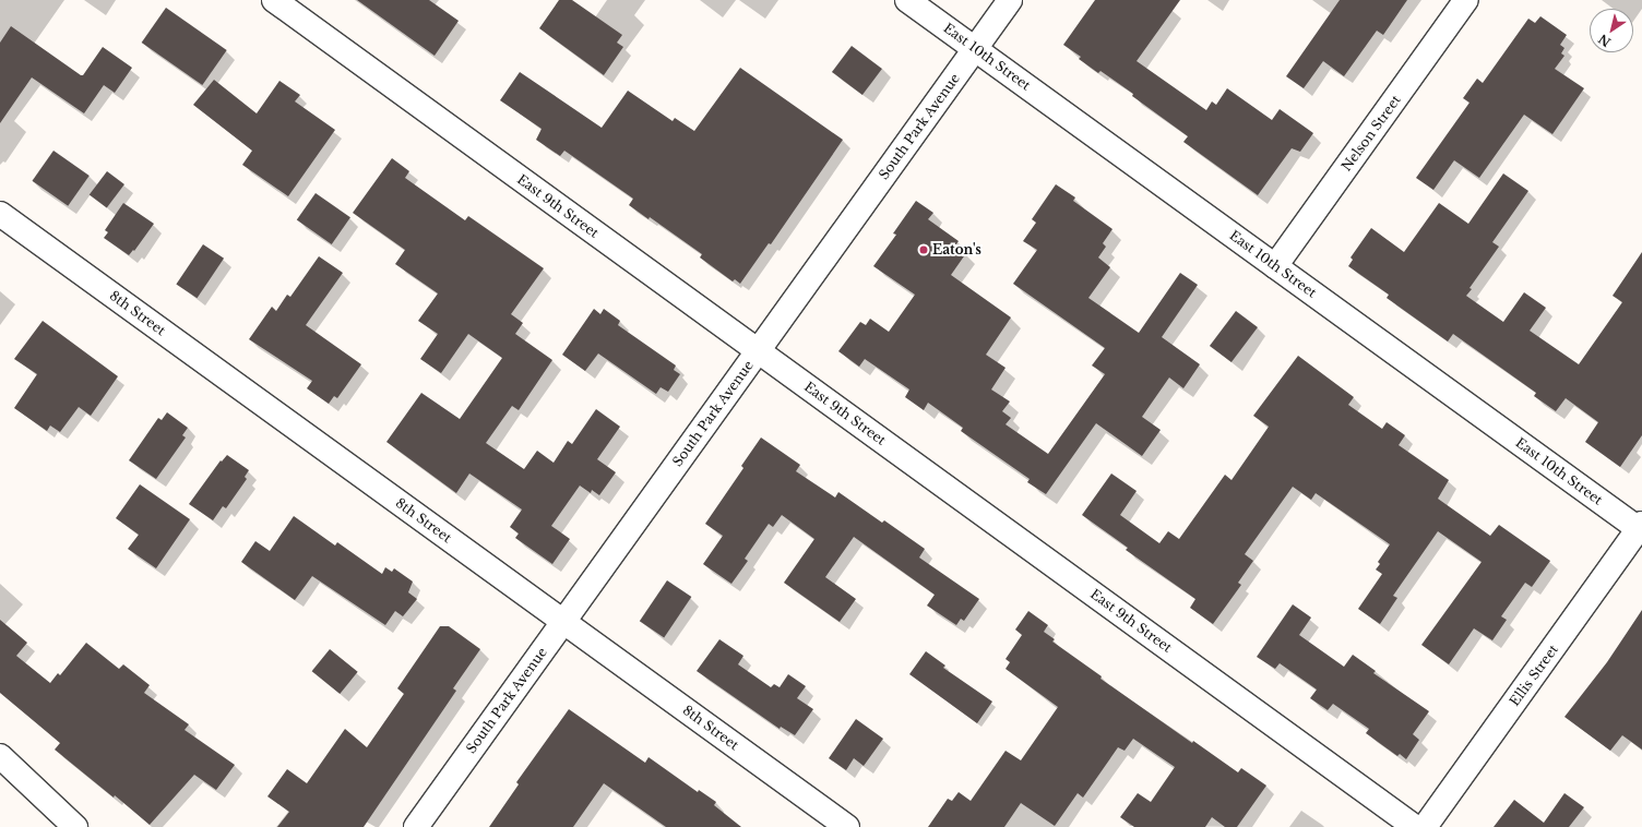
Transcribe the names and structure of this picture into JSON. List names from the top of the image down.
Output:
{
  "streets": {
    "street": [
      "East 10th Street",
      "South Park Avenue",
      "Nelson Street",
      "East 9th Street",
      "8th Street",
      "Ellis Street"
    ]
  },
  "crossings": [
    ["East 10th Street", "South Park Avenue"],
    ["East 10th Street", "Nelson Street"],
    ["East 10th Street", "Ellis Street"],
    ["South Park Avenue", "East 9th Street"],
    ["South Park Avenue", "8th Street"]
  ],
  "places": ["Eaton's"],
  "north": "bottom left"
}
